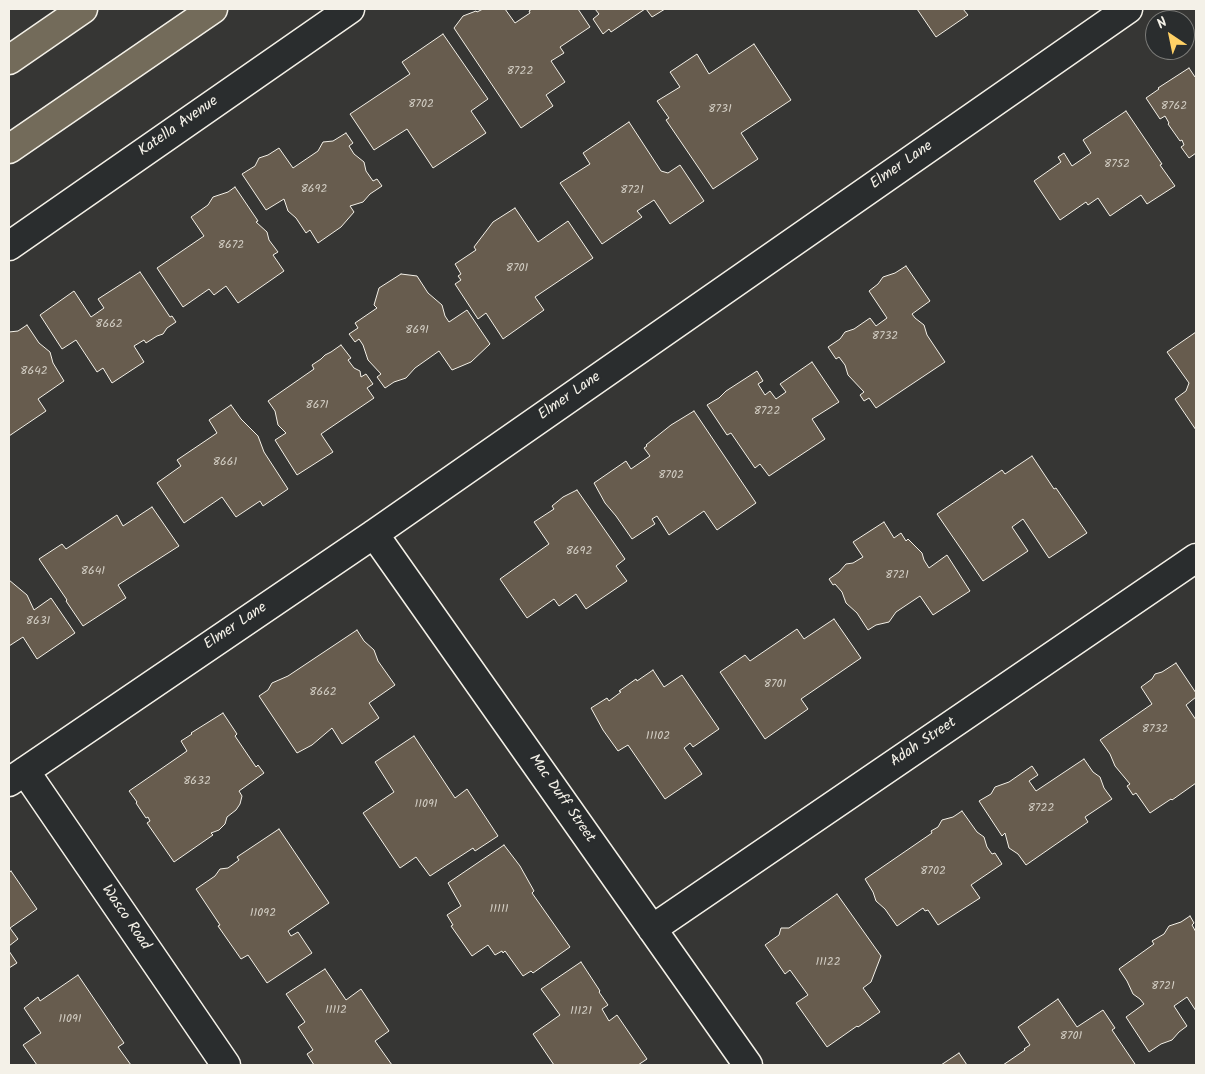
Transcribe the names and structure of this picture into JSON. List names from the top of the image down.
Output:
{
  "streets": {
    "street": [
      "Katella Avenue",
      "Elmer Lane",
      "Adah Street",
      "Mac Duff Street",
      "Wasco Road"
    ]
  },
  "crossings": [
    ["Elmer Lane", "Mac Duff Street"],
    ["Elmer Lane", "Wasco Road"],
    ["Adah Street", "Mac Duff Street"]
  ],
  "house_numbers": [
    "8722",
    "8702",
    "8762",
    "8731",
    "8752",
    "8692",
    "8721",
    "8672",
    "8701",
    "8662",
    "8691",
    "8732",
    "8642",
    "8671",
    "8722",
    "8661",
    "8702",
    "8692",
    "8641",
    "8721",
    "8631",
    "8701",
    "8662",
    "8732",
    "11102",
    "8632",
    "11091",
    "8722",
    "8702",
    "11111",
    "11092",
    "11122",
    "8721",
    "11112",
    "11121",
    "11091",
    "8701"
  ],
  "north": "top left"
}
